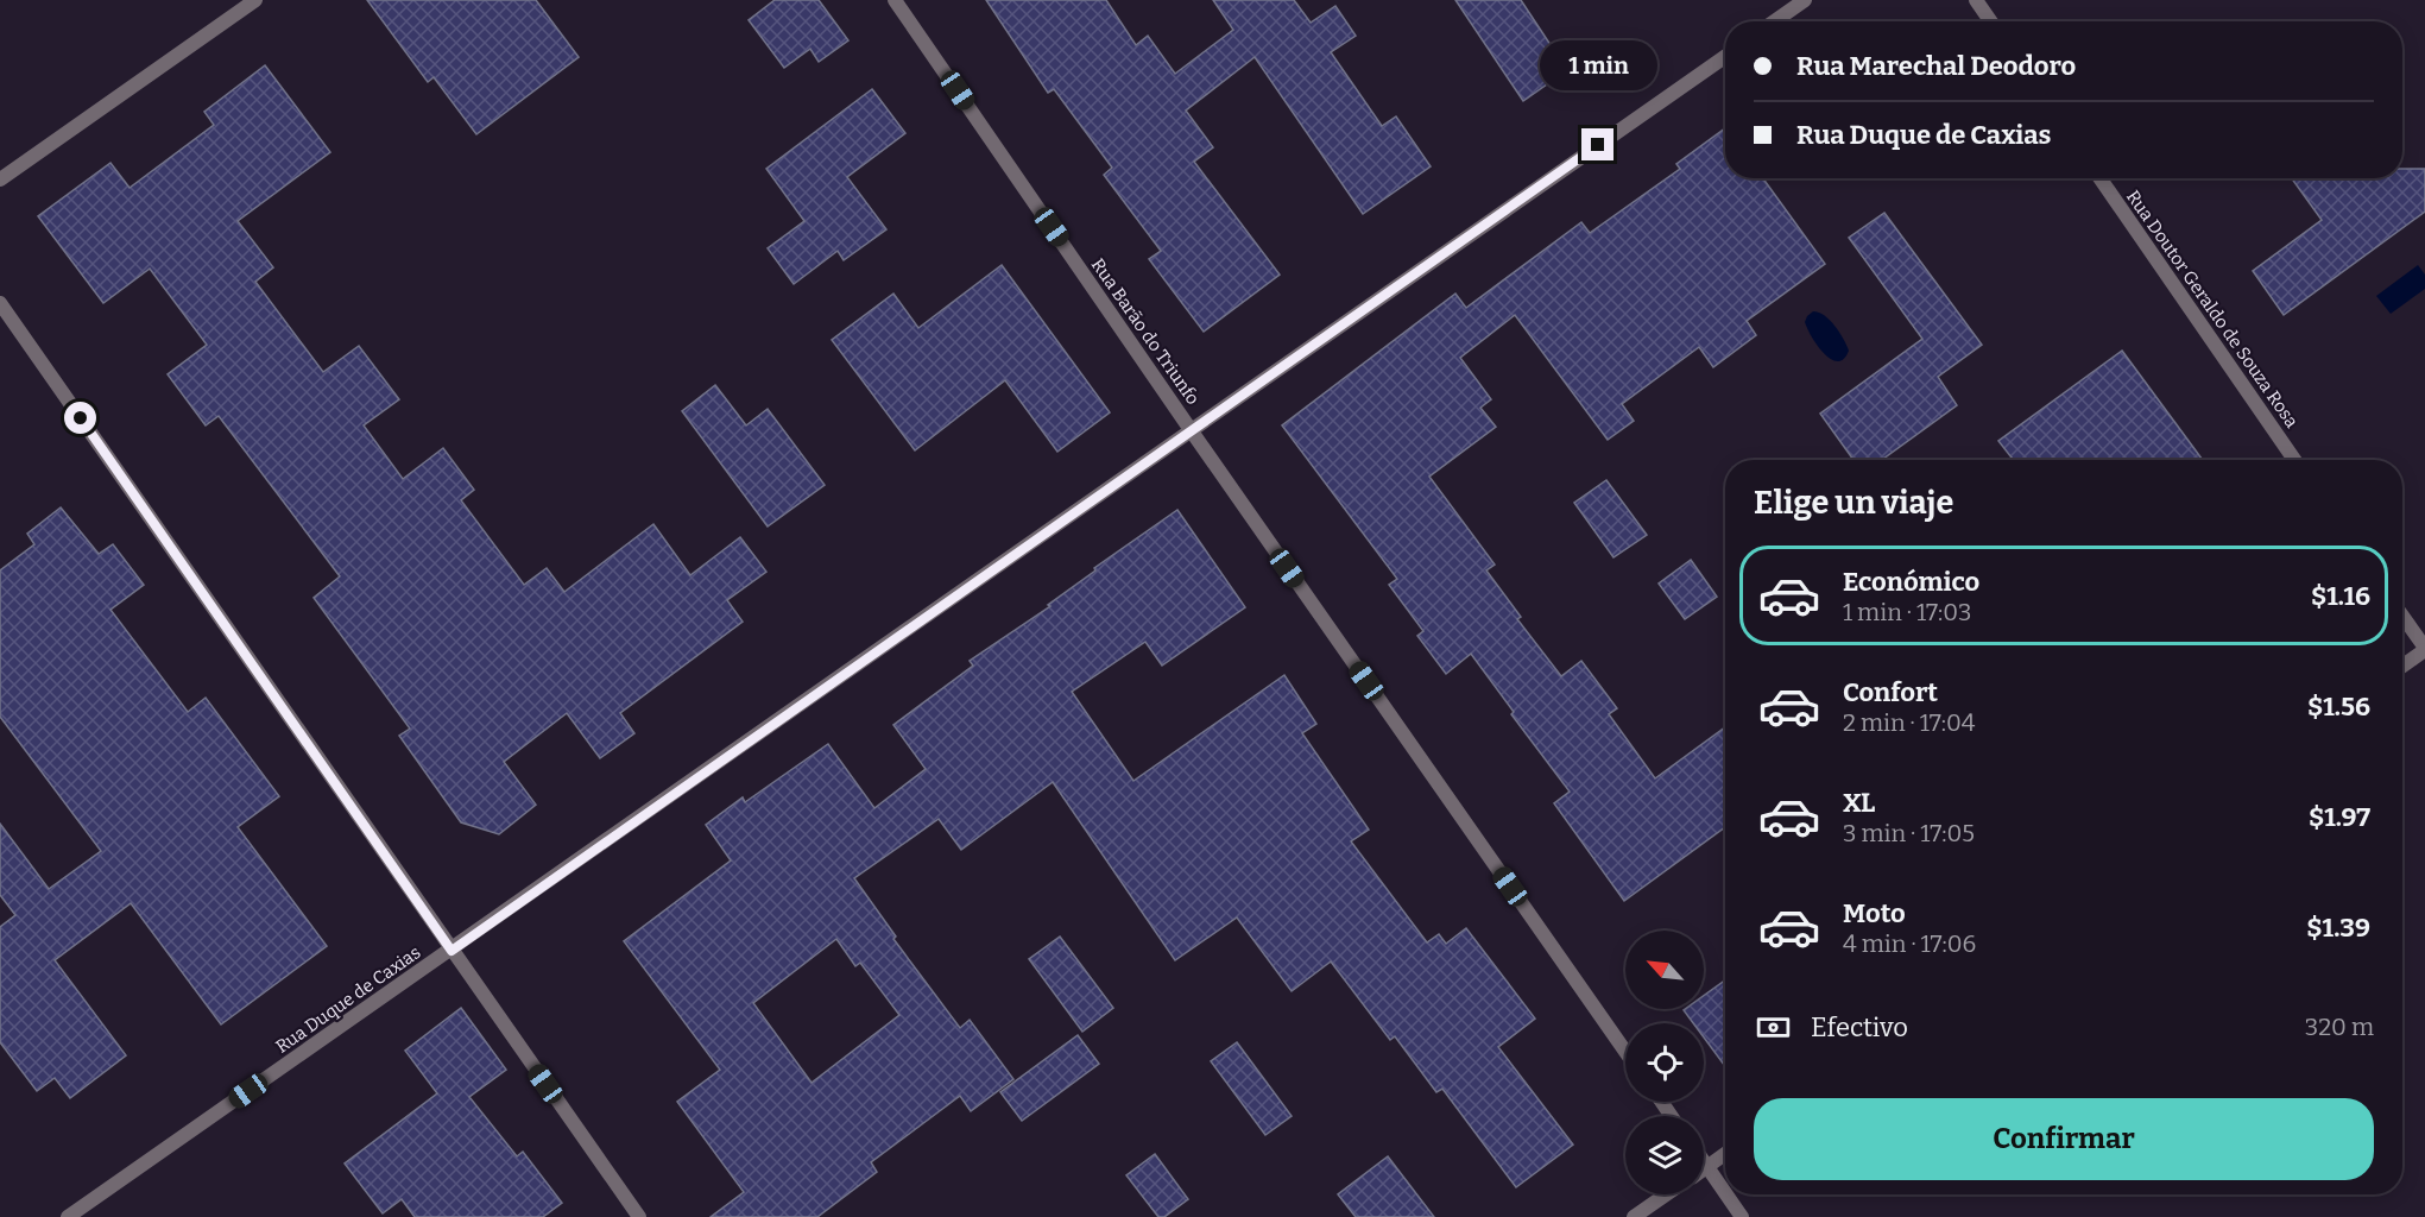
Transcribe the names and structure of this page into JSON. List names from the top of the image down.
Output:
{
  "streets": {
    "street": ["Rua Doutor Geraldo de Souza Rosa", "Rua Barão do Triunfo", "Rua Duque de Caxias"]
  },
  "crossings": [
    ["Rua Barão do Triunfo", "Rua Duque de Caxias"]
  ],
  "north": "top left",
  "page": {
    "banner": ["Rua Marechal Deodoro", "Rua Duque de Caxias"],
    "bubble": "1 min",
    "heading": "Elige un viaje",
    "list": [
      {
        "name": "Económico",
        "note": "1 min · 17:03",
        "value": "$1.16"
      },
      {
        "name": "Confort",
        "note": "2 min · 17:04",
        "value": "$1.56"
      },
      {
        "name": "XL",
        "note": "3 min · 17:05",
        "value": "$1.97"
      },
      {
        "name": "Moto",
        "note": "4 min · 17:06",
        "value": "$1.39"
      }
    ],
    "pay": ["Efectivo", "320 m"],
    "buttons": "Confirmar"
  }
}
